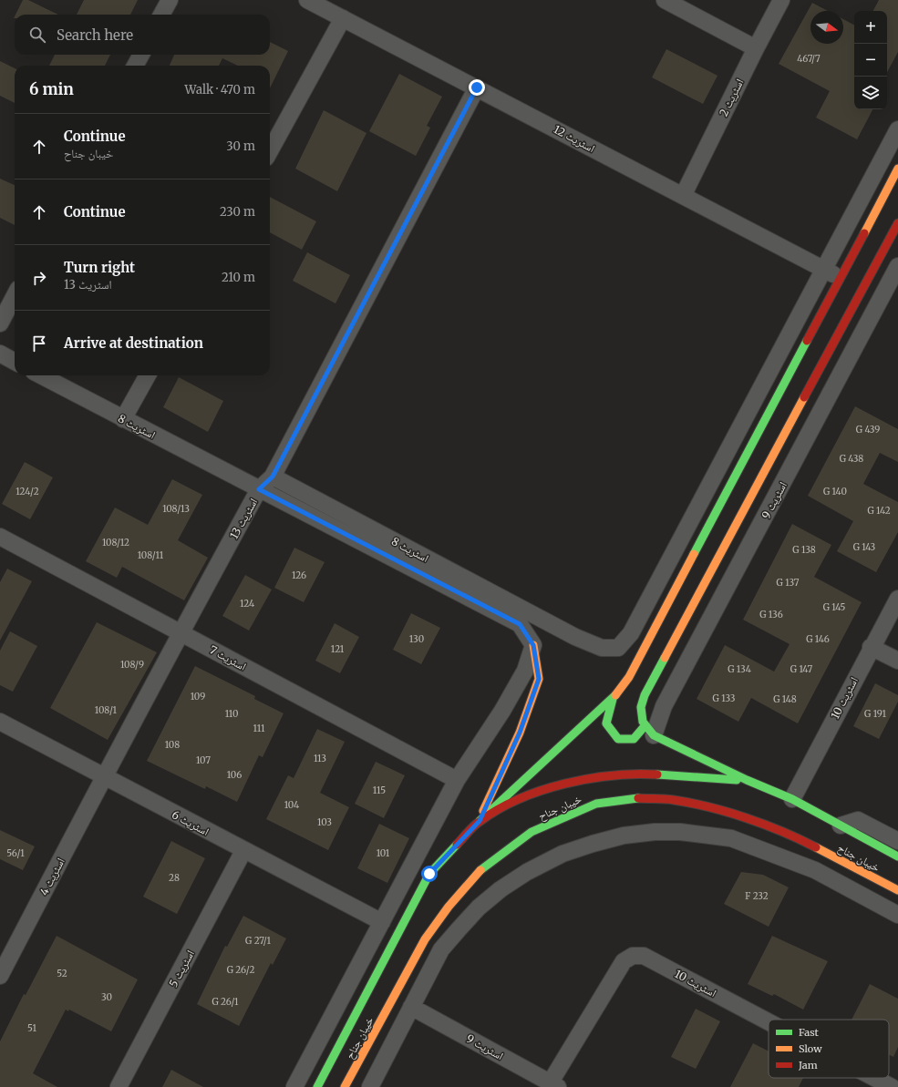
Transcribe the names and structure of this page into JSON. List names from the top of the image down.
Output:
{
  "streets": {
    "main road": ["خیبان جناح"],
    "street": [
      "اسٹریٹ 2",
      "اسٹریٹ 12",
      "اسٹریٹ 8",
      "اسٹریٹ 9",
      "اسٹریٹ 13",
      "اسٹریٹ 7",
      "اسٹریٹ 10",
      "اسٹریٹ 6",
      "اسٹریٹ 4",
      "اسٹریٹ 5"
    ]
  },
  "crossings": [
    ["اسٹریٹ 2", "اسٹریٹ 12"],
    ["اسٹریٹ 12", "اسٹریٹ 8"],
    ["اسٹریٹ 12", "اسٹریٹ 13"],
    ["اسٹریٹ 8", "اسٹریٹ 13"],
    ["اسٹریٹ 9", "اسٹریٹ 10"],
    ["اسٹریٹ 9", "خیبان جناح"],
    ["اسٹریٹ 13", "اسٹریٹ 7"],
    ["اسٹریٹ 13", "اسٹریٹ 6"],
    ["اسٹریٹ 13", "اسٹریٹ 4"],
    ["اسٹریٹ 10", "خیبان جناح"],
    ["اسٹریٹ 6", "اسٹریٹ 4"],
    ["اسٹریٹ 6", "اسٹریٹ 5"]
  ],
  "house_numbers": [
    "467/7",
    "G 439",
    "G 438",
    "124/2",
    "G 140",
    "108/13",
    "G 142",
    "108/12",
    "G 143",
    "G 138",
    "108/11",
    "126",
    "G 137",
    "124",
    "G 145",
    "G 136",
    "130",
    "G 146",
    "121",
    "108/9",
    "G 134",
    "G 147",
    "109",
    "G 133",
    "G 148",
    "108/1",
    "110",
    "G 191",
    "111",
    "108",
    "113",
    "107",
    "106",
    "115",
    "104",
    "103",
    "56/1",
    "101",
    "28",
    "F 232",
    "G 27/1",
    "G 26/2",
    "52",
    "30",
    "G 26/1",
    "51"
  ],
  "legend": ["Fast", "Slow", "Jam"],
  "north": "right",
  "page": {
    "map_buttons": ["+", "−"],
    "search": "Search here",
    "heading": ["6 min", "Walk · 470 m"],
    "list": [
      ["Continue", "خیبان جناح", "30 m"],
      ["Continue", "230 m"],
      ["Turn right", "اسٹریٹ 13", "210 m"],
      "Arrive at destination"
    ]
  }
}
